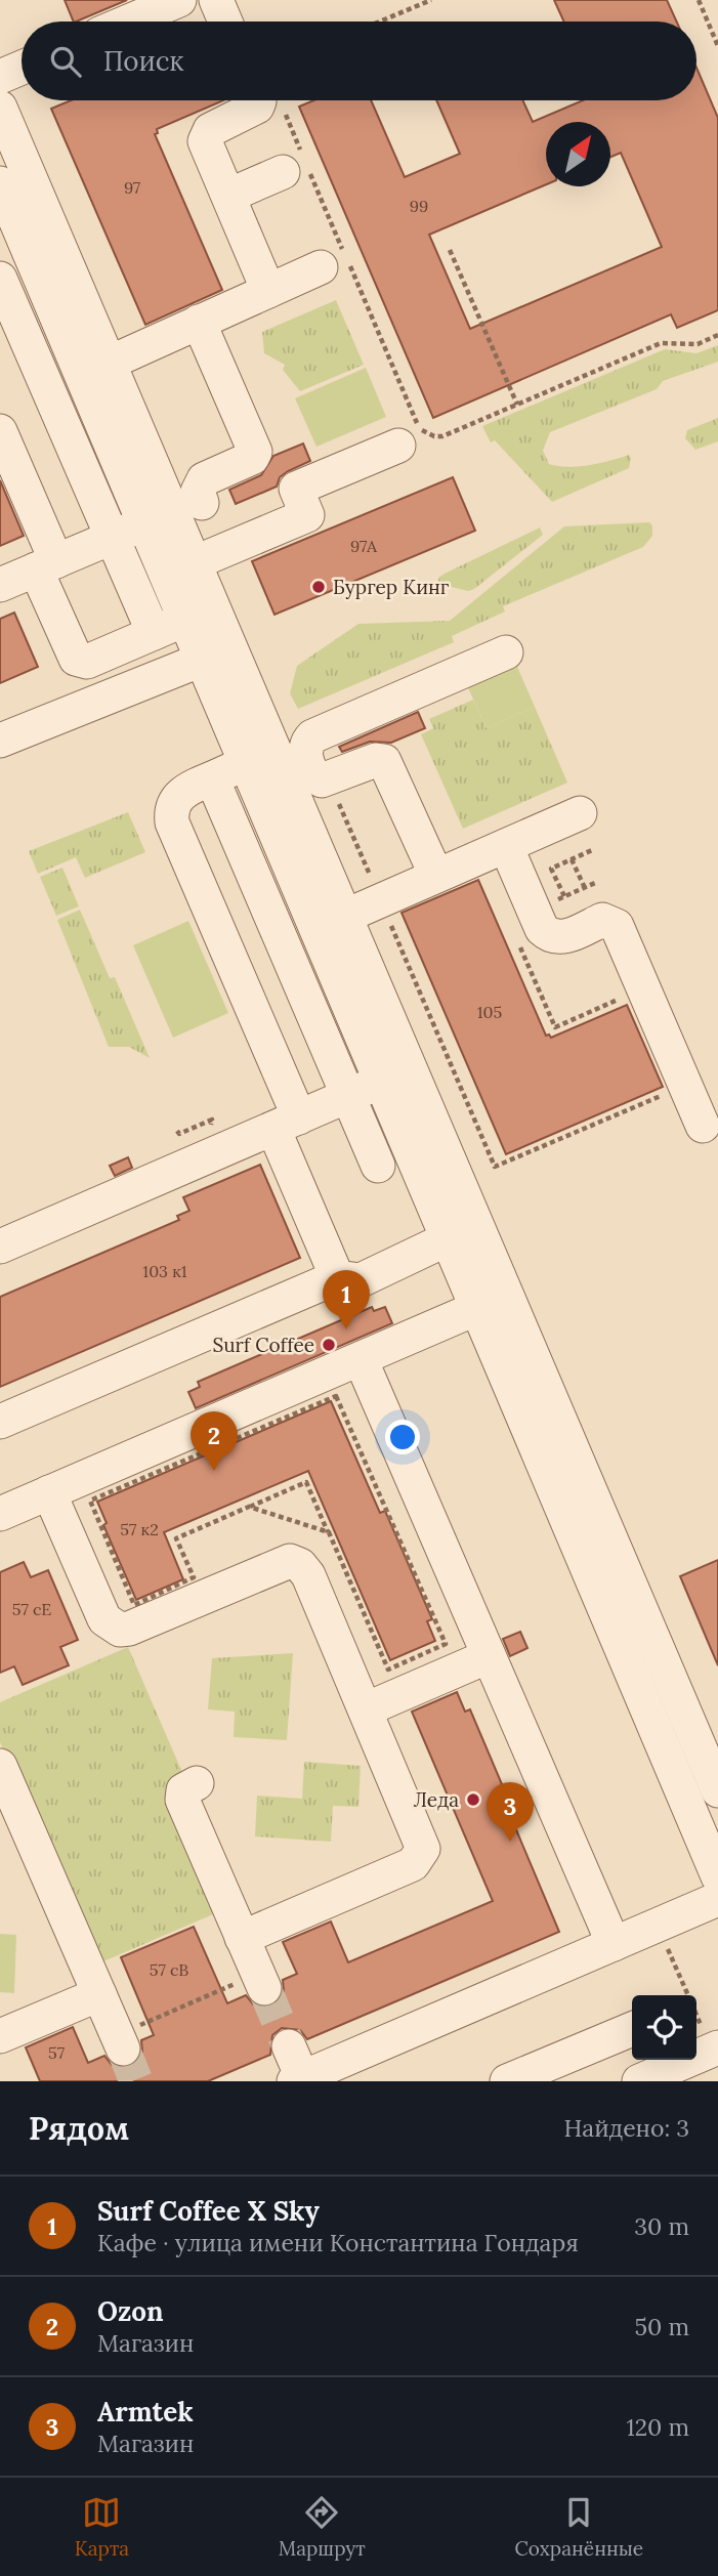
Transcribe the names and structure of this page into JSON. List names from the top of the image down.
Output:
{
  "places": ["Бургер Кинг", "Surf Coffee", "Леда"],
  "house_numbers": [
    "97",
    "99",
    "97А",
    "105",
    "103 к1",
    "57 к2",
    "57 сЕ",
    "57 сВ",
    "57"
  ],
  "north": "top right",
  "page": {
    "search": "Поиск",
    "pins": ["1", "2", "3"],
    "heading": ["Рядом", "Найдено: 3"],
    "list": [
      {
        "mark": "1",
        "name": "Surf Coffee X Sky",
        "note": "Кафе · улица имени Константина Гондаря",
        "value": "30 m"
      },
      {
        "mark": "2",
        "name": "Ozon",
        "note": "Магазин",
        "value": "50 m"
      },
      {
        "mark": "3",
        "name": "Armtek",
        "note": "Магазин",
        "value": "120 m"
      }
    ],
    "nav": ["Карта", "Маршрут", "Сохранённые"]
  }
}
